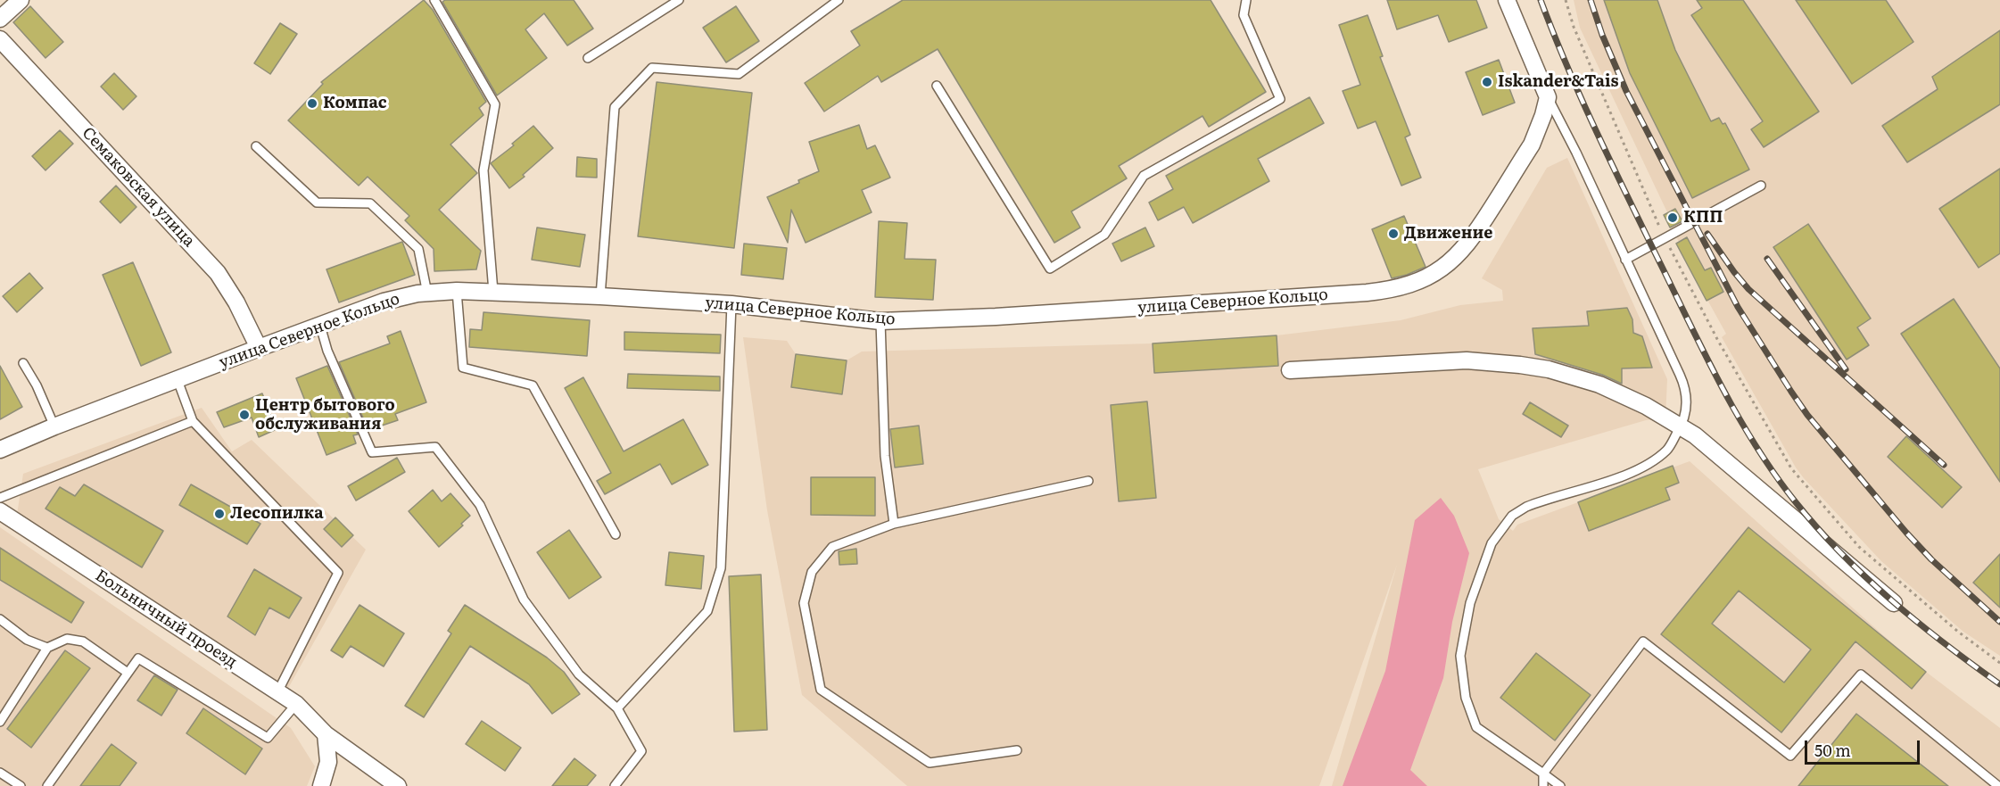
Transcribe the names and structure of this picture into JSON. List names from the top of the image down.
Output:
{
  "streets": {
    "street": ["Семаковская улица", "улица Северное Кольцо", "Больничный проезд"]
  },
  "crossings": [
    ["Семаковская улица", "улица Северное Кольцо"]
  ],
  "places": [
    "Iskander&Tais",
    "Компас",
    "КПП",
    "Движение",
    "Центр бытового обслуживания",
    "Лесопилка"
  ],
  "scale_bar": "50 m"
}
